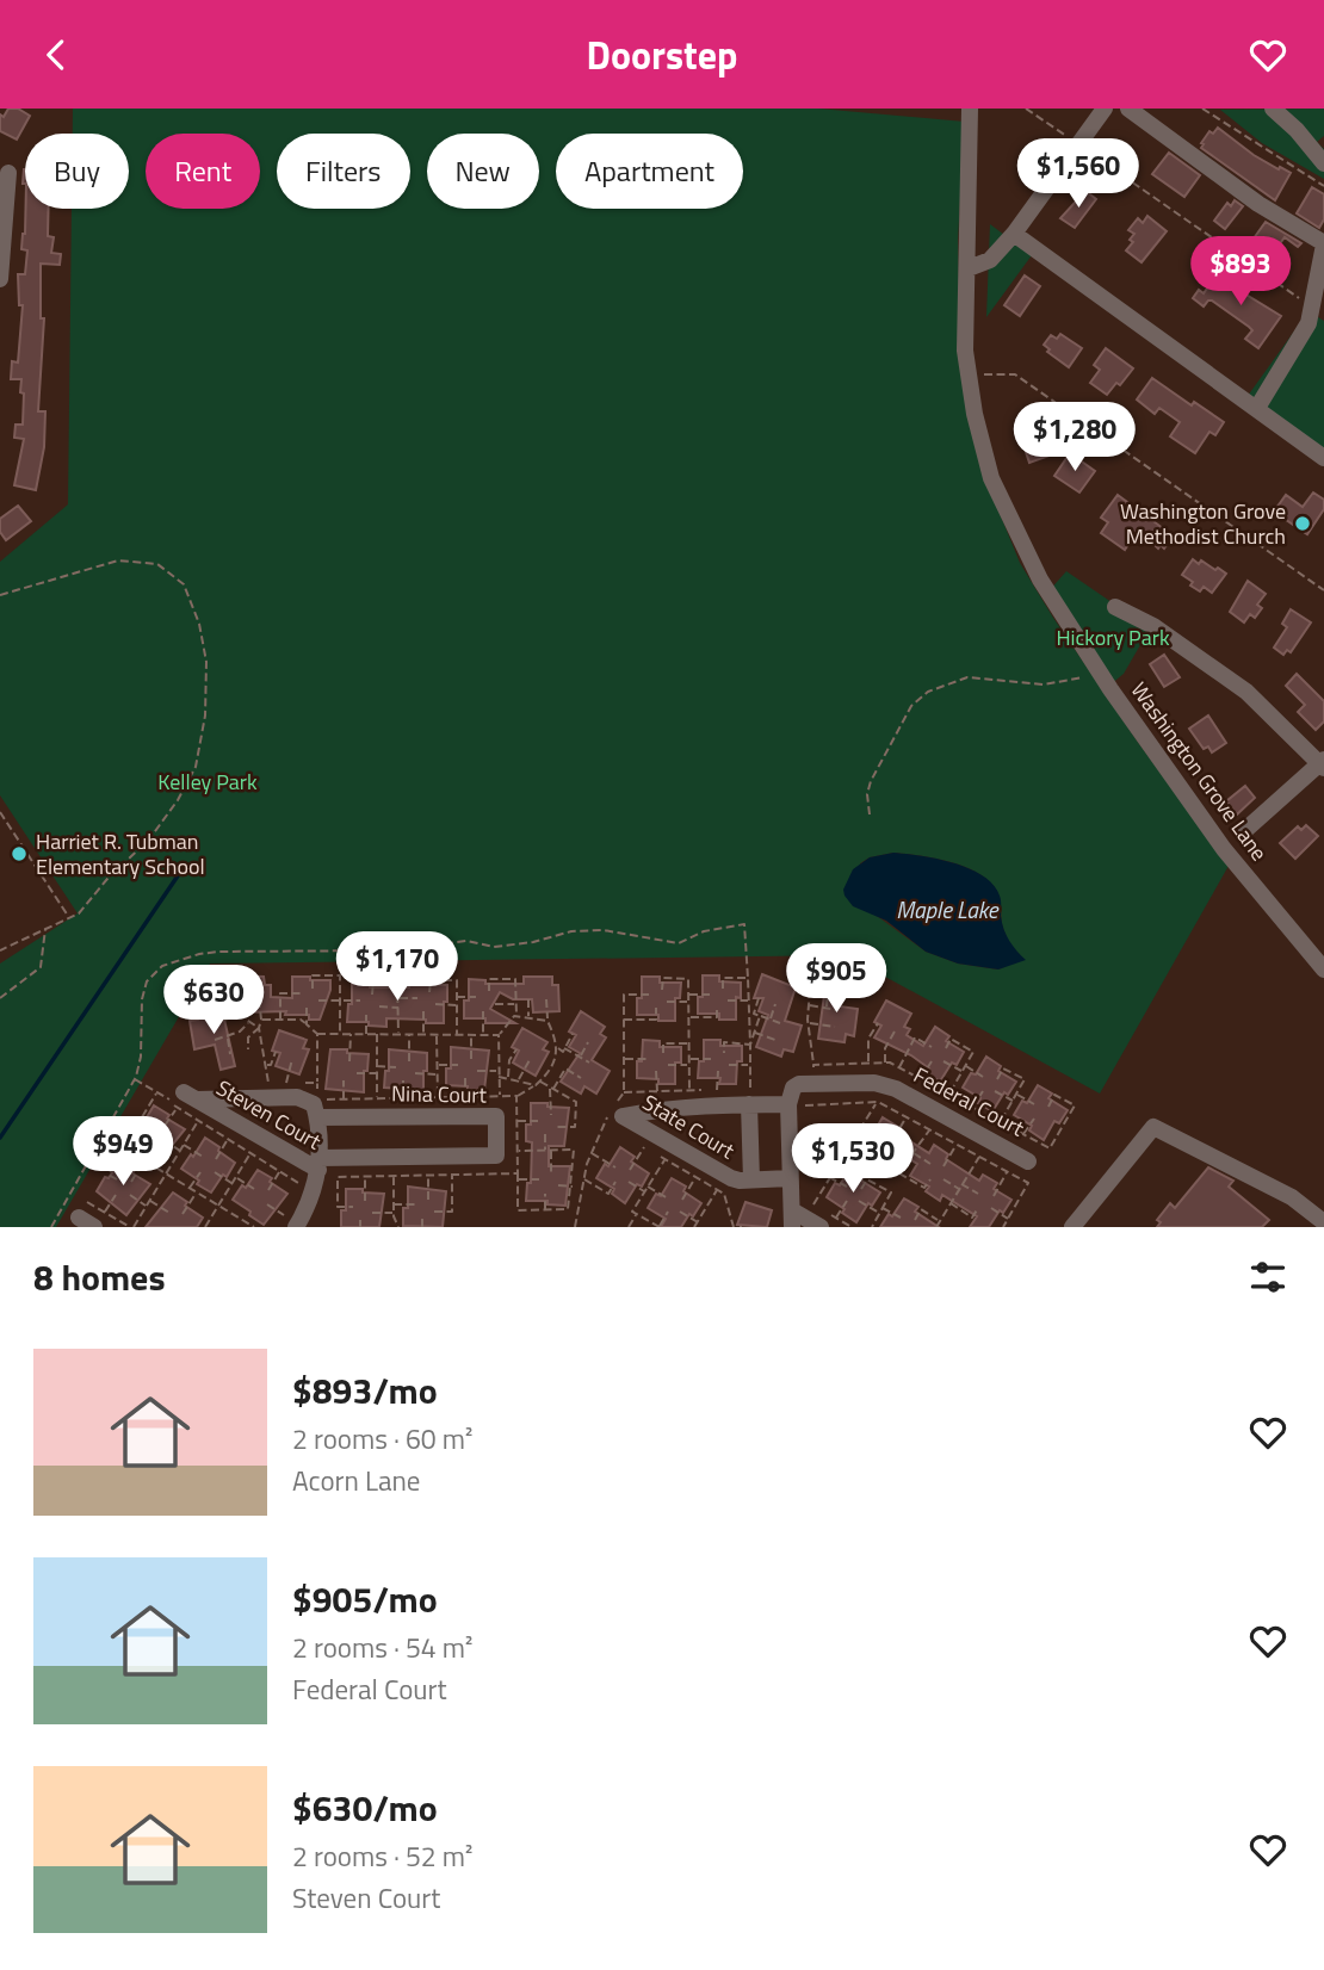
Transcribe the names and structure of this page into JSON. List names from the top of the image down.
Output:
{
  "streets": {
    "street": [
      "Washington Grove Lane",
      "Nina Court",
      "Federal Court",
      "Steven Court",
      "State Court"
    ]
  },
  "crossings": [
    ["Nina Court", "Steven Court"],
    ["Federal Court", "State Court"]
  ],
  "water": ["Maple Lake"],
  "parks": ["Hickory Park", "Kelley Park"],
  "places": ["Washington Grove Methodist Church", "Harriet R. Tubman Elementary School"],
  "page": {
    "header": "Doorstep",
    "chip": [
      "Buy",
      "Rent",
      "Filters",
      "New",
      "Apartment"
    ],
    "price": [
      "$1,560",
      "$893",
      "$1,280",
      "$1,170",
      "$905",
      "$630",
      "$949",
      "$1,530"
    ],
    "heading": "8 homes",
    "list": [
      {
        "name": "$893/mo",
        "note": "2 rooms · 60 m² · Acorn Lane"
      },
      {
        "name": "$905/mo",
        "note": "2 rooms · 54 m² · Federal Court"
      },
      {
        "name": "$630/mo",
        "note": "2 rooms · 52 m² · Steven Court"
      }
    ]
  }
}
